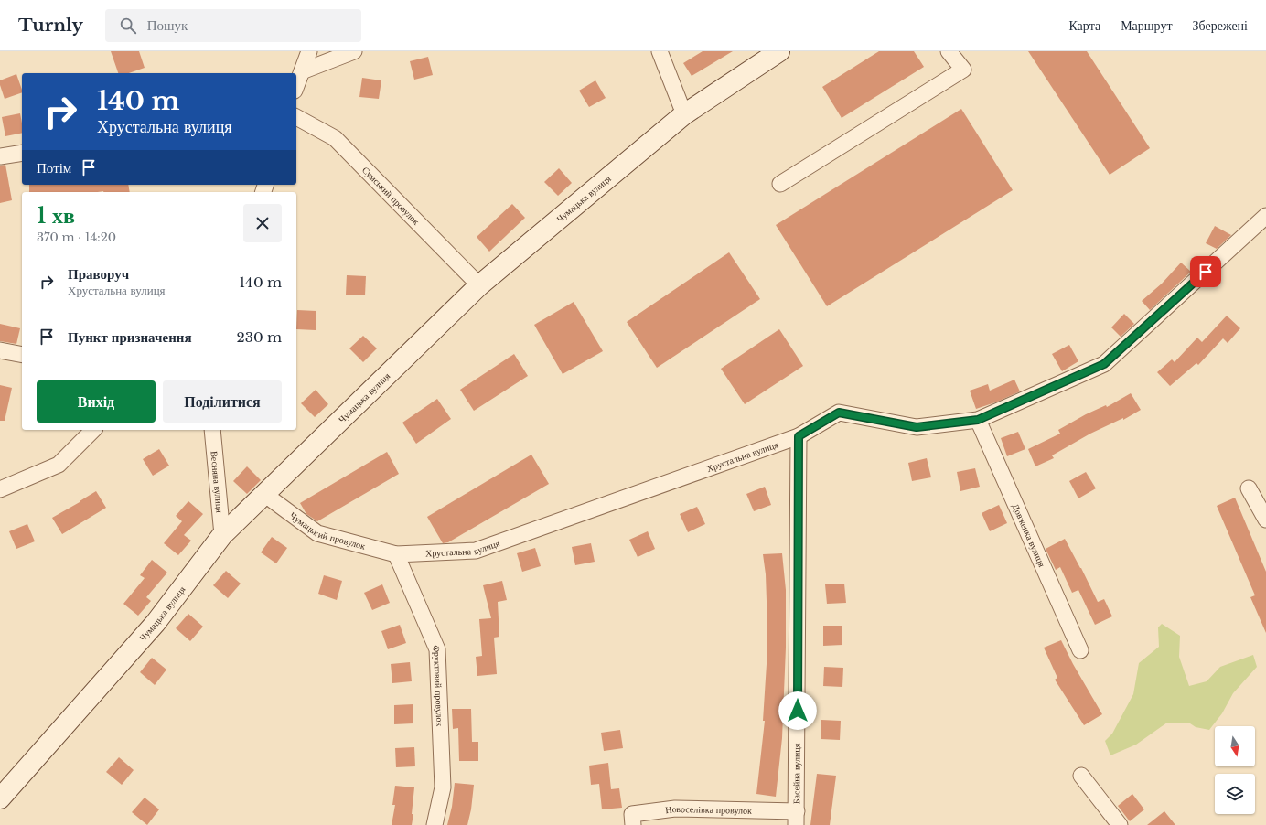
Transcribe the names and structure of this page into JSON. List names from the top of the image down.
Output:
{
  "streets": {
    "street": [
      "Сумський провулок",
      "Чумацька вулиця",
      "Хрустальна вулиця",
      "Весняна вулиця",
      "Чумацький провулок",
      "Довженка вулиця",
      "Фруктовий провулок",
      "Басейна вулиця",
      "Новоселівка провулок"
    ]
  },
  "crossings": [
    ["Сумський провулок", "Чумацька вулиця"],
    ["Чумацька вулиця", "Весняна вулиця"],
    ["Чумацька вулиця", "Чумацький провулок"],
    ["Хрустальна вулиця", "Чумацький провулок"],
    ["Хрустальна вулиця", "Довженка вулиця"],
    ["Хрустальна вулиця", "Фруктовий провулок"],
    ["Хрустальна вулиця", "Басейна вулиця"],
    ["Чумацький провулок", "Фруктовий провулок"],
    ["Басейна вулиця", "Новоселівка провулок"]
  ],
  "north": "bottom",
  "page": {
    "header": "Turnly",
    "search": "Пошук",
    "nav": ["Карта", "Маршрут", "Збережені"],
    "turn": ["140 m", "Хрустальна вулиця"],
    "then": "Потім",
    "heading": ["1 хв", "370 m · 14:20"],
    "list": [
      {
        "name": "Праворуч",
        "note": "Хрустальна вулиця",
        "value": "140 m"
      },
      {
        "name": "Пункт призначення",
        "value": "230 m"
      }
    ],
    "buttons": ["Вихід", "Поділитися"]
  }
}
